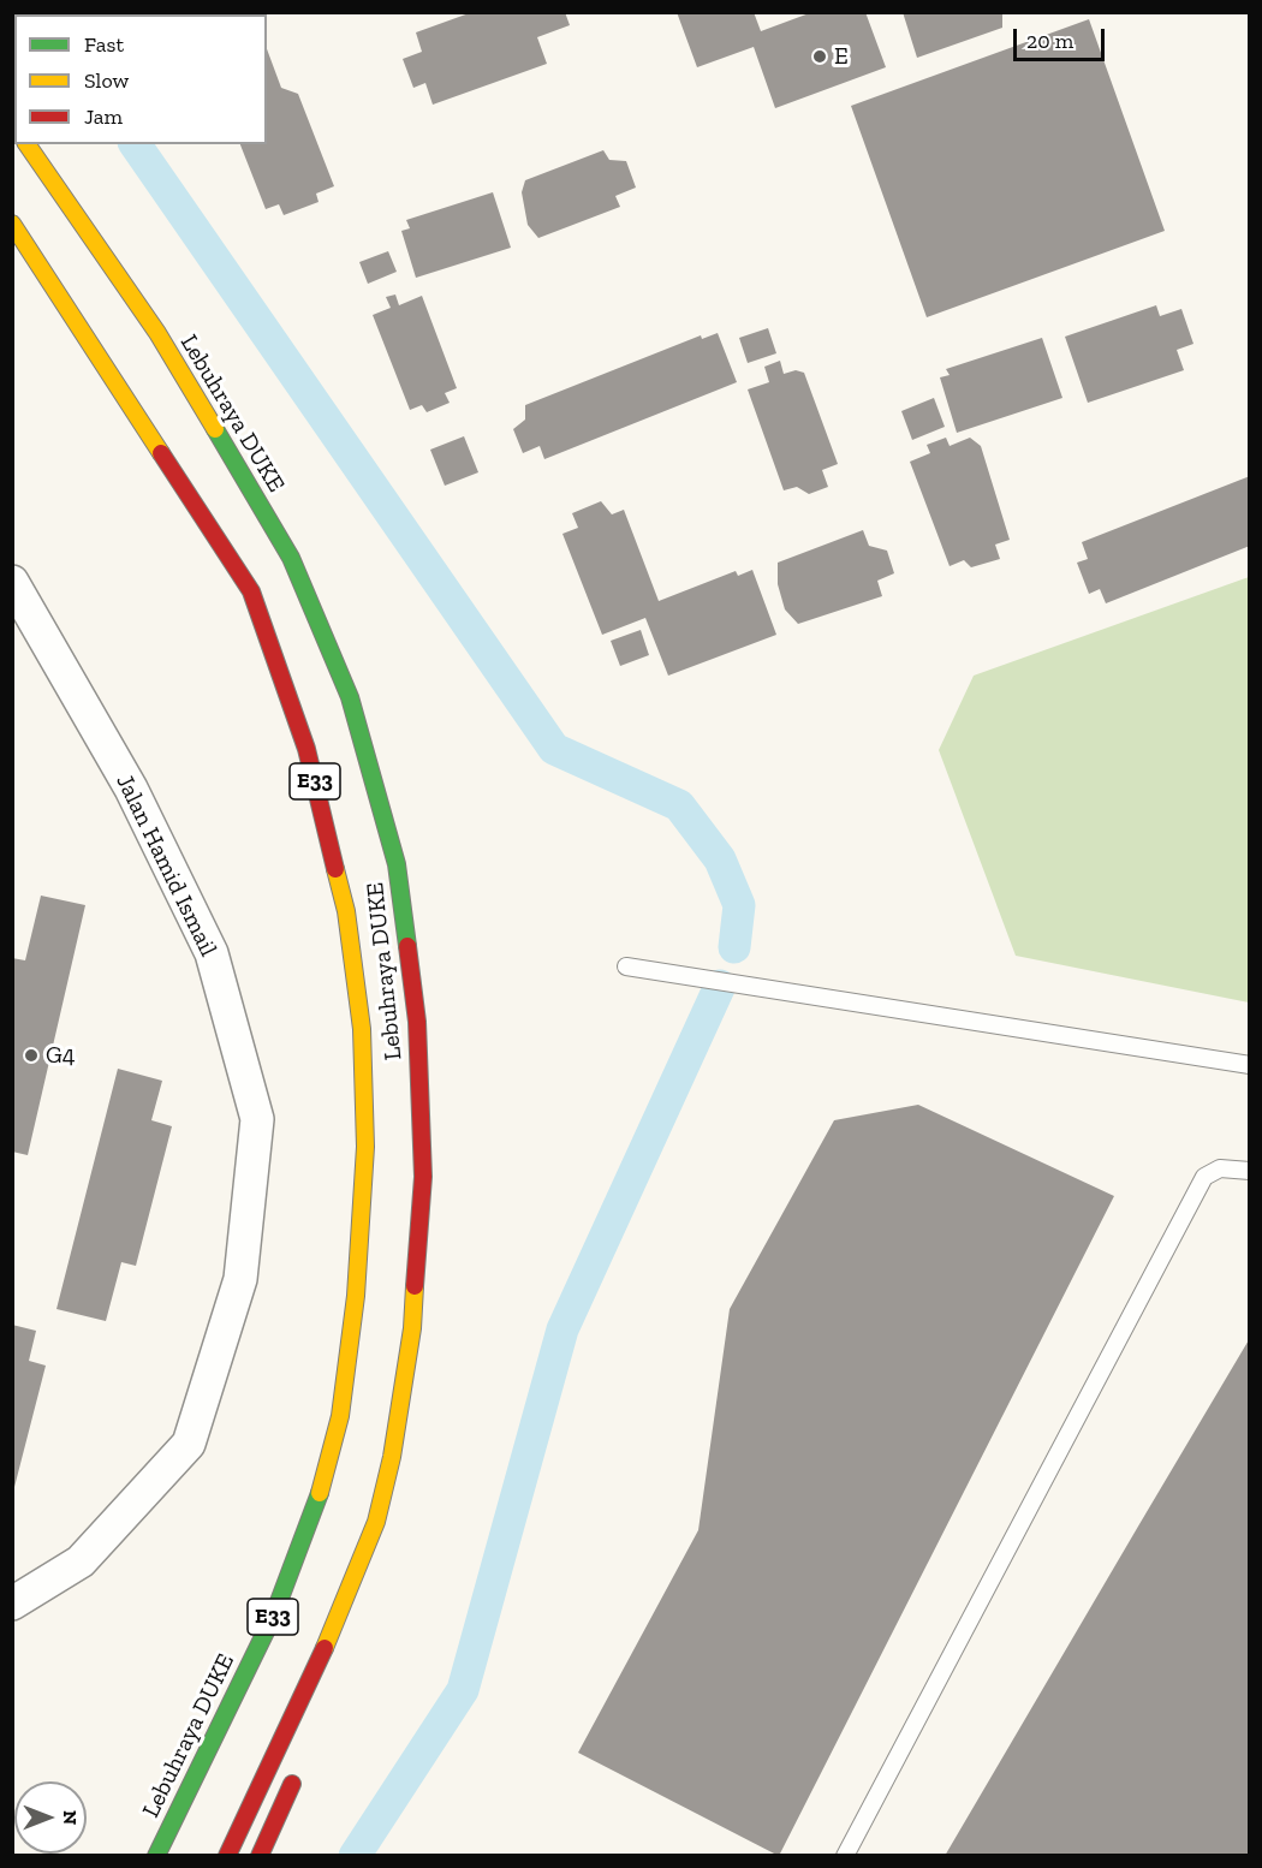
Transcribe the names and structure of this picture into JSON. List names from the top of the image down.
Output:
{
  "streets": {
    "highway": ["Lebuhraya DUKE", "E33"],
    "street": ["Jalan Hamid Ismail"]
  },
  "places": ["E", "G4"],
  "legend": ["Fast", "Slow", "Jam"],
  "scale_bar": "20 m",
  "north": "right"
}
